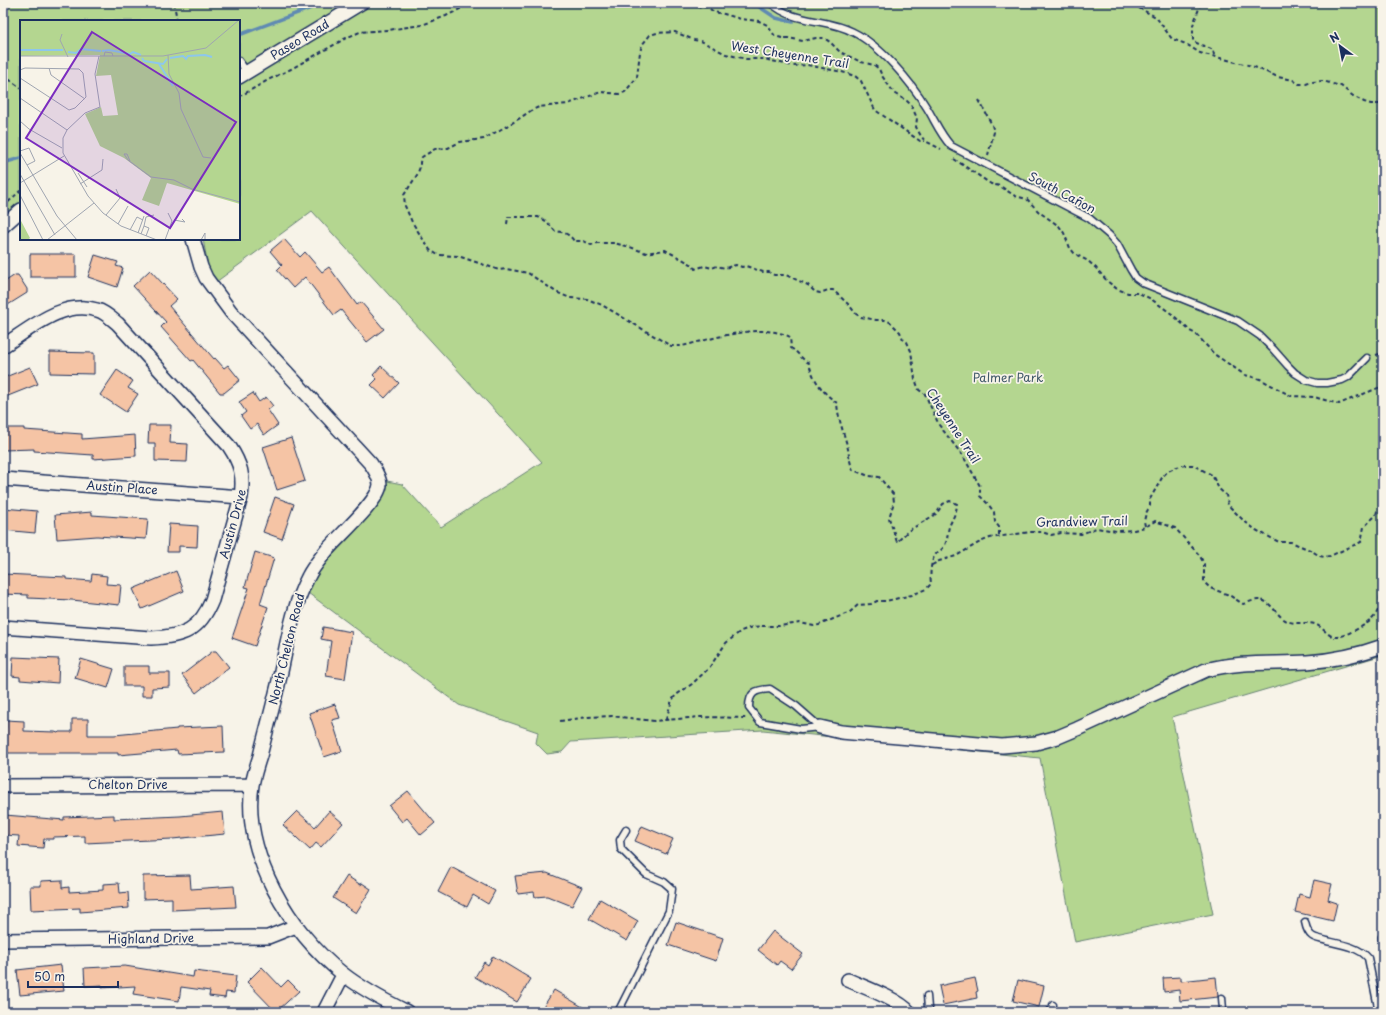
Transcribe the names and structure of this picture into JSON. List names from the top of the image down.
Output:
{
  "streets": {
    "street": [
      "Paseo Road",
      "Austin Place",
      "Austin Drive",
      "North Chelton Road",
      "Chelton Drive",
      "Highland Drive"
    ],
    "lane": ["South Cañon"],
    "path": ["West Cheyenne Trail", "Cheyenne Trail", "Grandview Trail"]
  },
  "crossings": [
    ["West Cheyenne Trail", "Grandview Trail"],
    ["Cheyenne Trail", "Grandview Trail"],
    ["Austin Place", "Austin Drive"],
    ["North Chelton Road", "Chelton Drive"],
    ["North Chelton Road", "Highland Drive"]
  ],
  "parks": ["Palmer Park"],
  "scale_bar": "50 m",
  "north": "top left"
}
